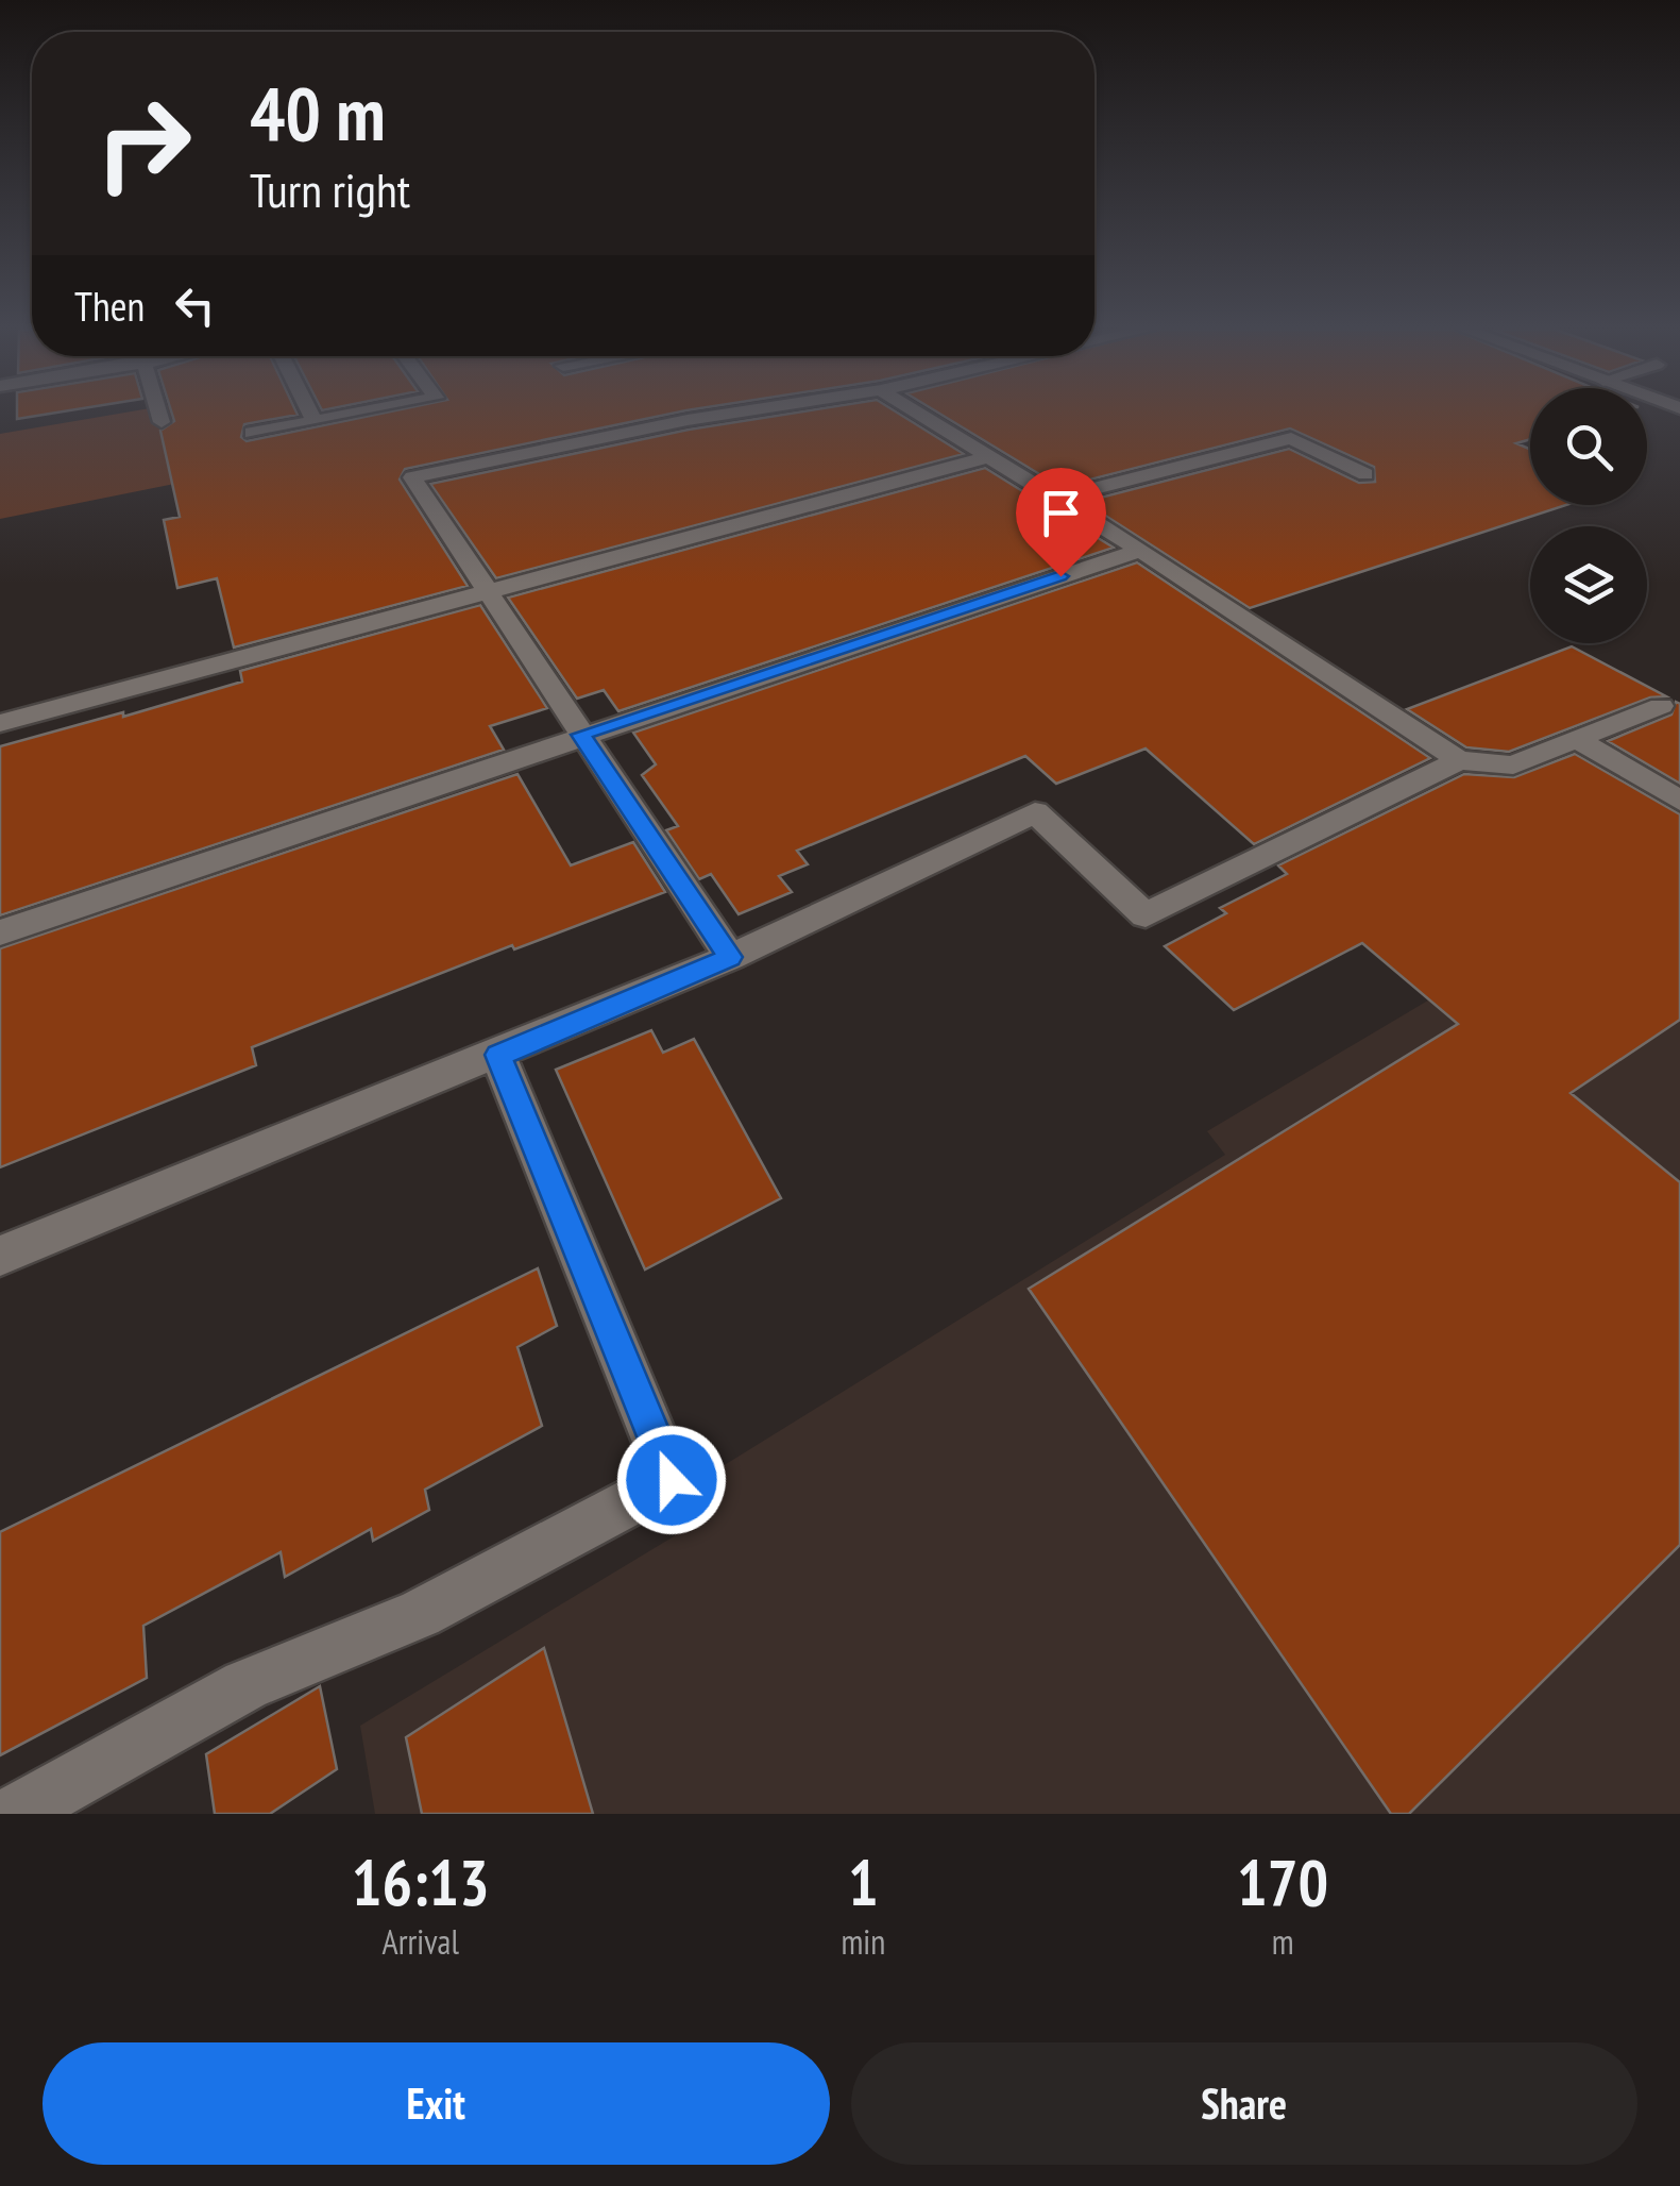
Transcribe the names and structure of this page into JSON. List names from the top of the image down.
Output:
{
  "page": {
    "turn": ["40 m", "Turn right"],
    "then": "Then",
    "eta": [
      "16:13",
      "Arrival",
      "1",
      "min",
      "170",
      "m"
    ],
    "buttons": ["Exit", "Share"]
  }
}
